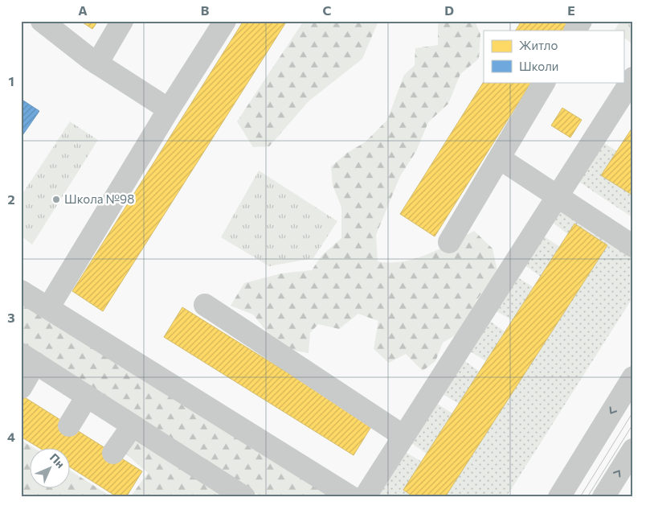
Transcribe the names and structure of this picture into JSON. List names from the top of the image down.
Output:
{
  "places": ["Школа №98"],
  "legend": ["Житло", "Школи"],
  "north": "top right",
  "grid": {
    "columns": [
      "A",
      "B",
      "C",
      "D",
      "E"
    ],
    "rows": [
      "1",
      "2",
      "3",
      "4"
    ]
  }
}
